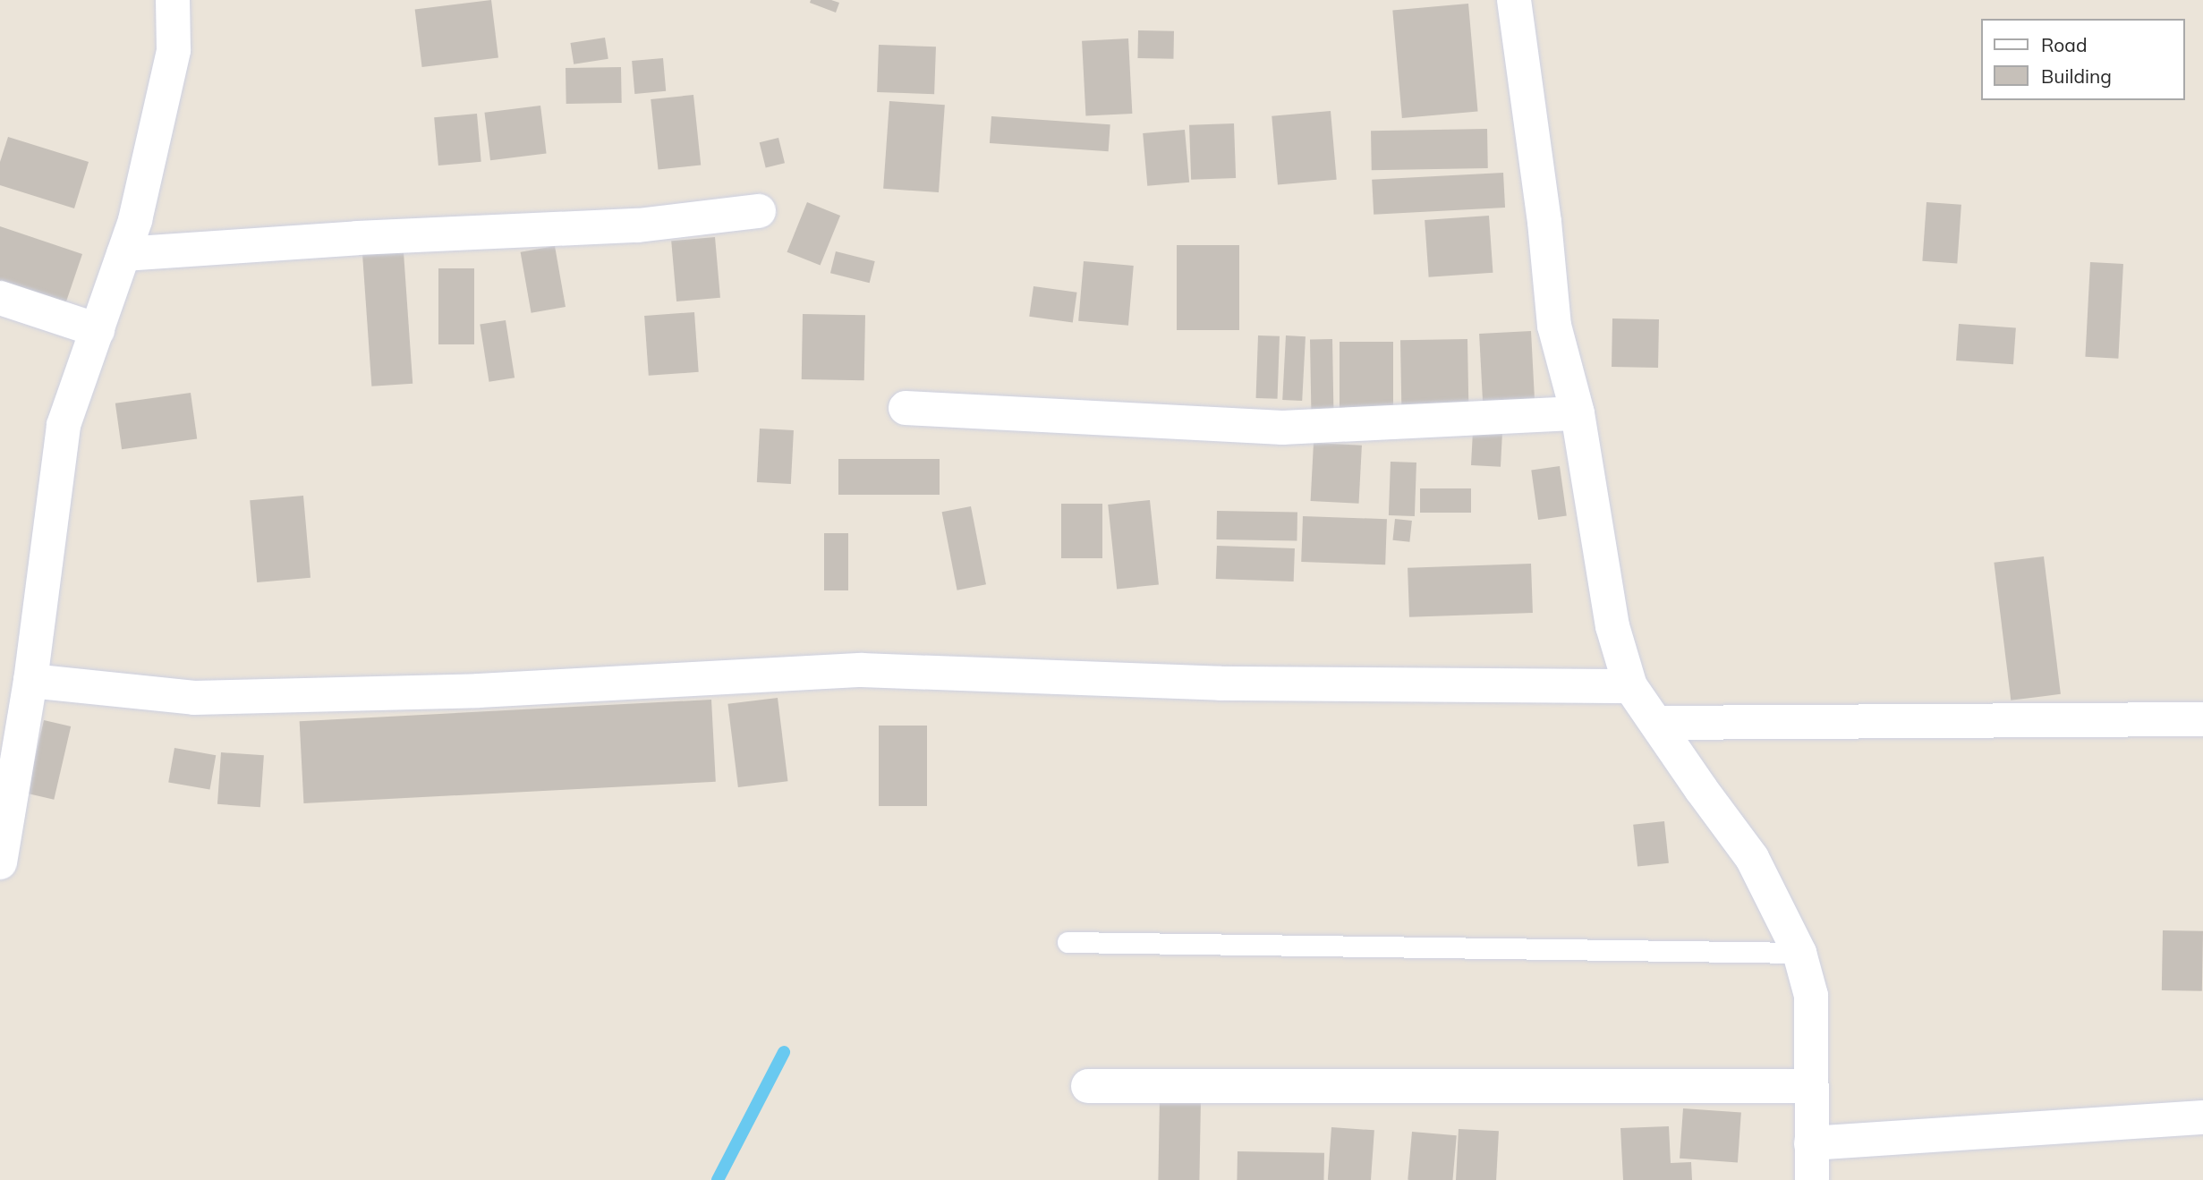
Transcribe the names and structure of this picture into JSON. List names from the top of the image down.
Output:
{
  "legend": ["Road", "Building"]
}
